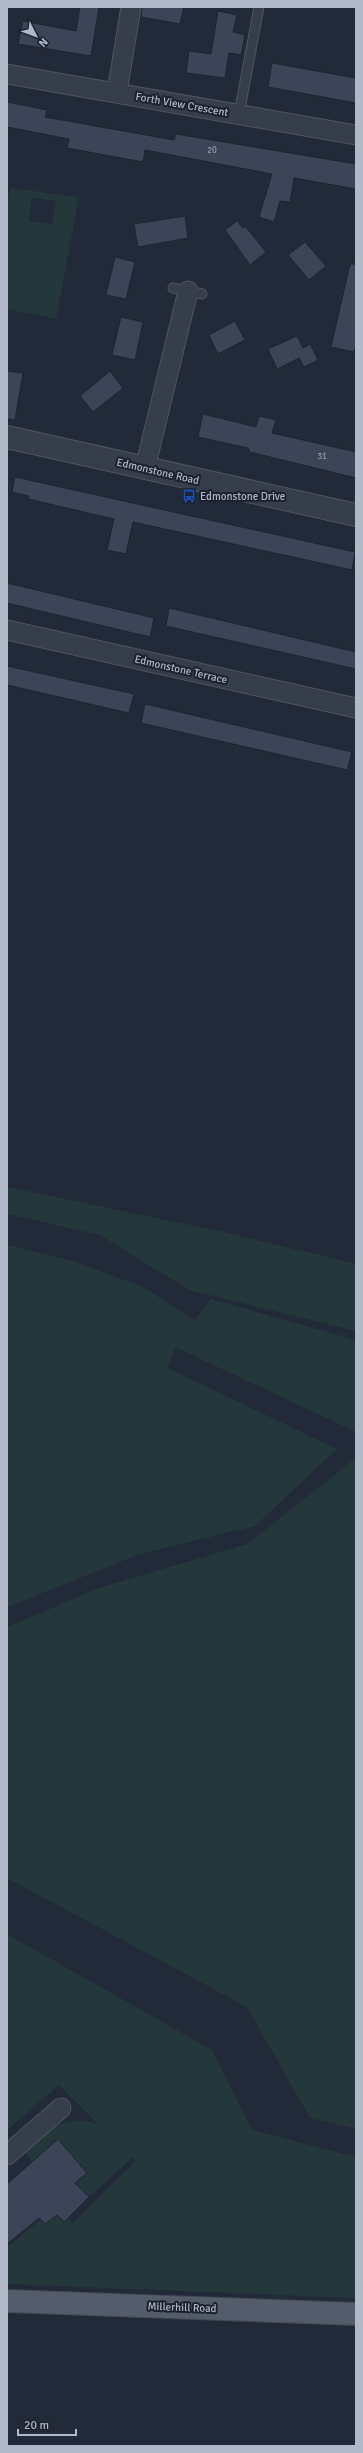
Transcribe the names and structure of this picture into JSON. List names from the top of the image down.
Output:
{
  "streets": {
    "main road": ["Millerhill Road"],
    "street": ["Forth View Crescent", "Edmonstone Road", "Edmonstone Terrace"]
  },
  "places": {
    "bus stop": ["Edmonstone Drive"]
  },
  "house_numbers": ["20", "31"],
  "scale_bar": "20 m",
  "north": "bottom right"
}
